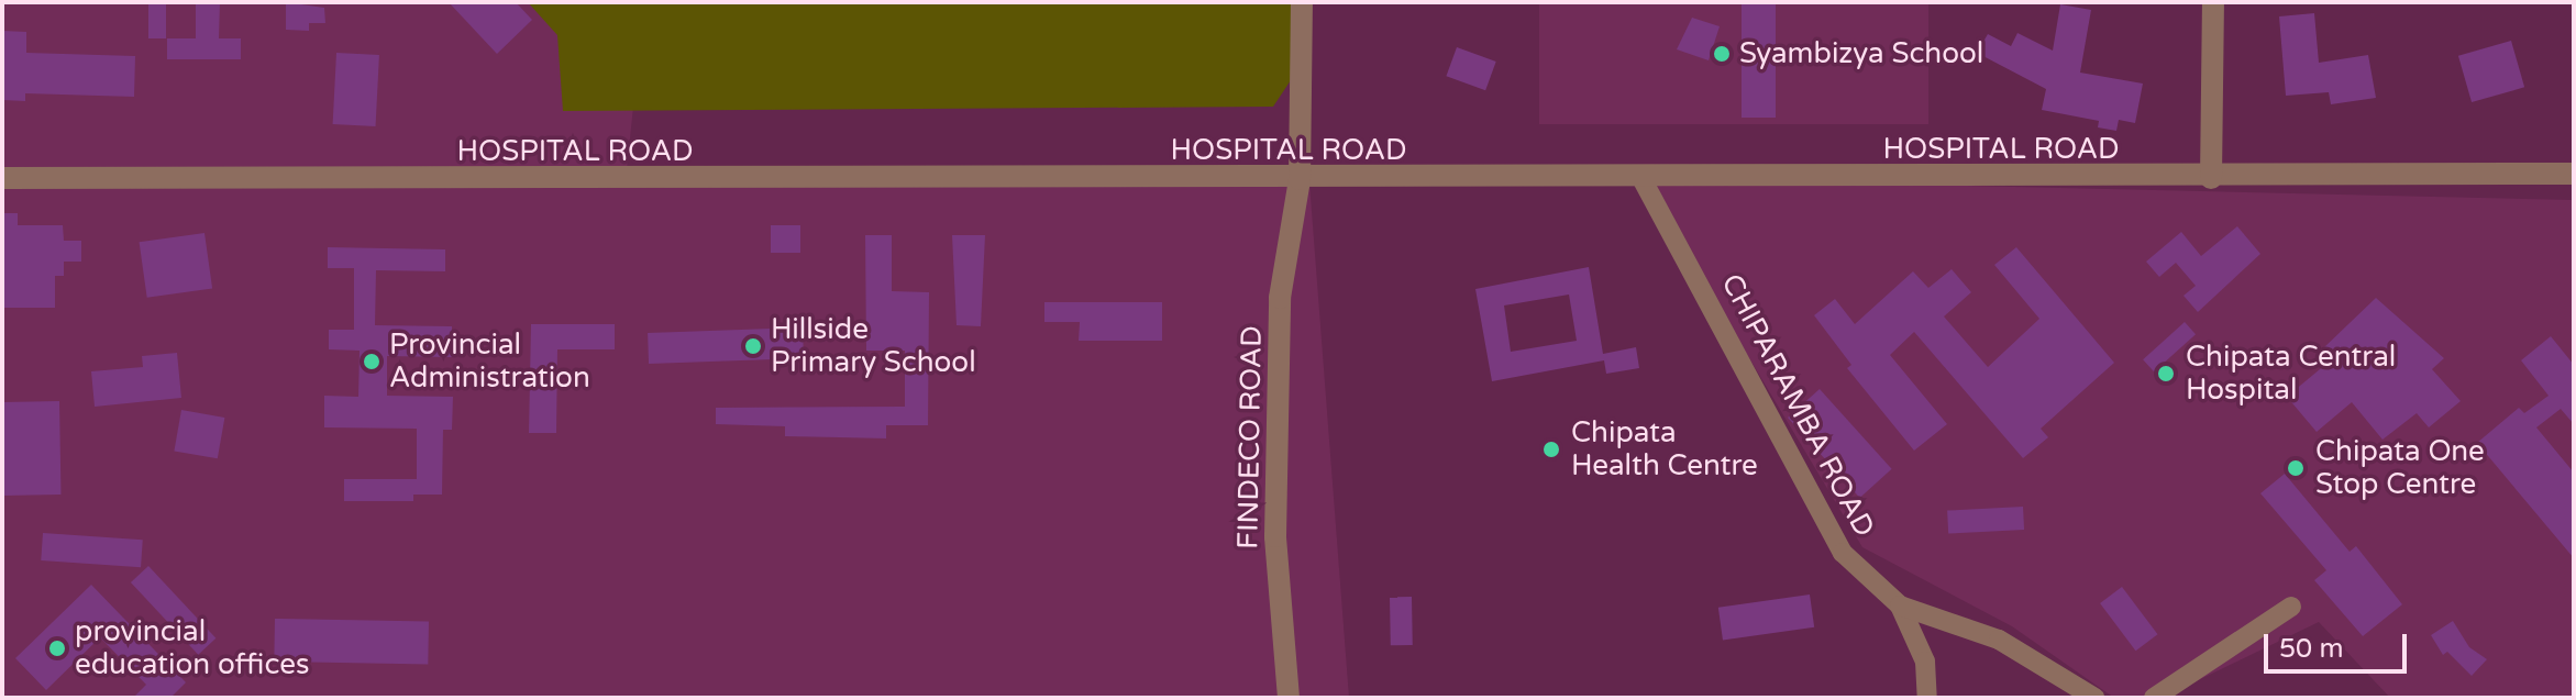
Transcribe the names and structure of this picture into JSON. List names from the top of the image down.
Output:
{
  "streets": {
    "street": ["HOSPITAL ROAD", "CHIPARAMBA ROAD", "FINDECO ROAD"]
  },
  "crossings": [
    ["HOSPITAL ROAD", "CHIPARAMBA ROAD"],
    ["HOSPITAL ROAD", "FINDECO ROAD"]
  ],
  "places": [
    "Syambizya School",
    "Hillside Primary School",
    "Provincial Administration",
    "Chipata Central Hospital",
    "Chipata Health Centre",
    "Chipata One Stop Centre",
    "provincial education offices"
  ],
  "scale_bar": "50 m"
}
